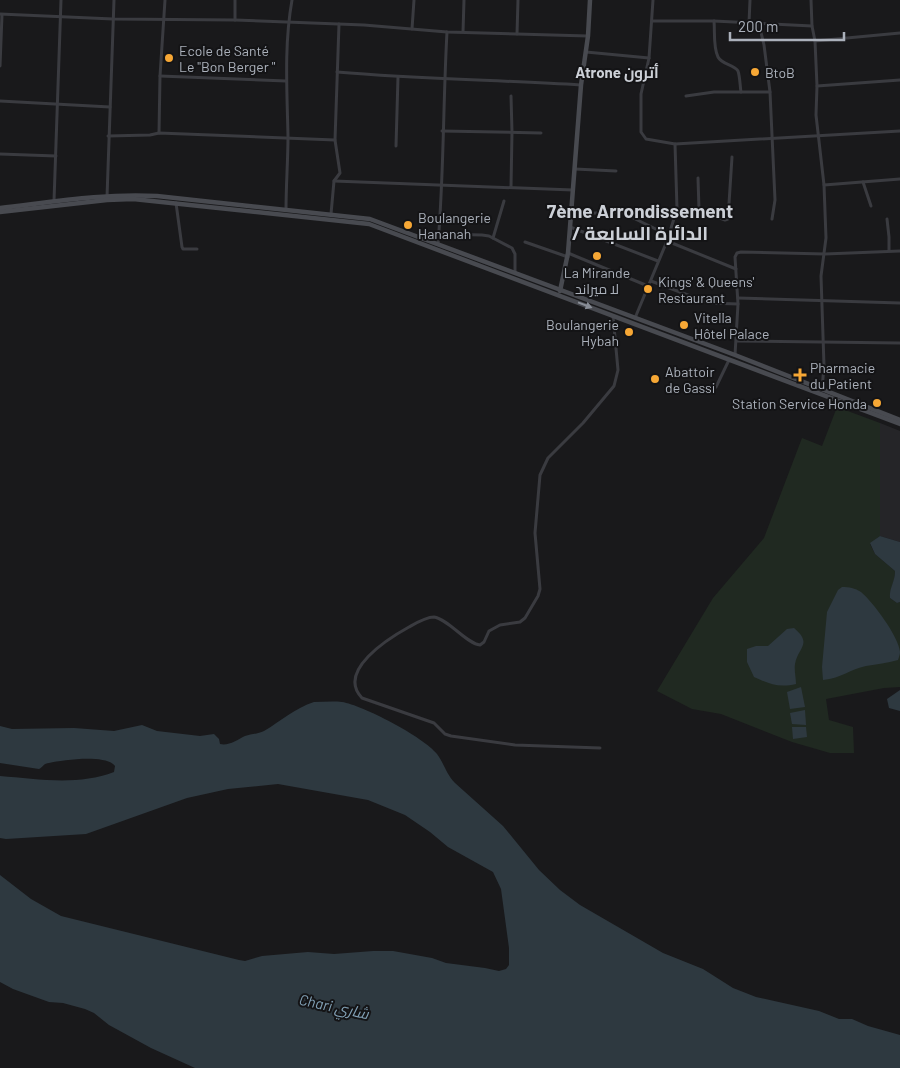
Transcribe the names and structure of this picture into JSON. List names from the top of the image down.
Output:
{
  "districts": ["Atrone أترون", "7ème Arrondissement / الدائرة السابعة"],
  "water": ["Chari شاري"],
  "places": {
    "other": [
      "Ecole de Santé Le \"Bon Berger \"",
      "BtoB",
      "Boulangerie Hananah",
      "La Mirande لا ميراند",
      "Kings' & Queens' Restaurant",
      "Vitella Hôtel Palace",
      "Boulangerie Hybah",
      "Abattoir de Gassi",
      "Station Service Honda"
    ],
    "health": ["Pharmacie du Patient"]
  },
  "scale_bar": "200 m"
}
